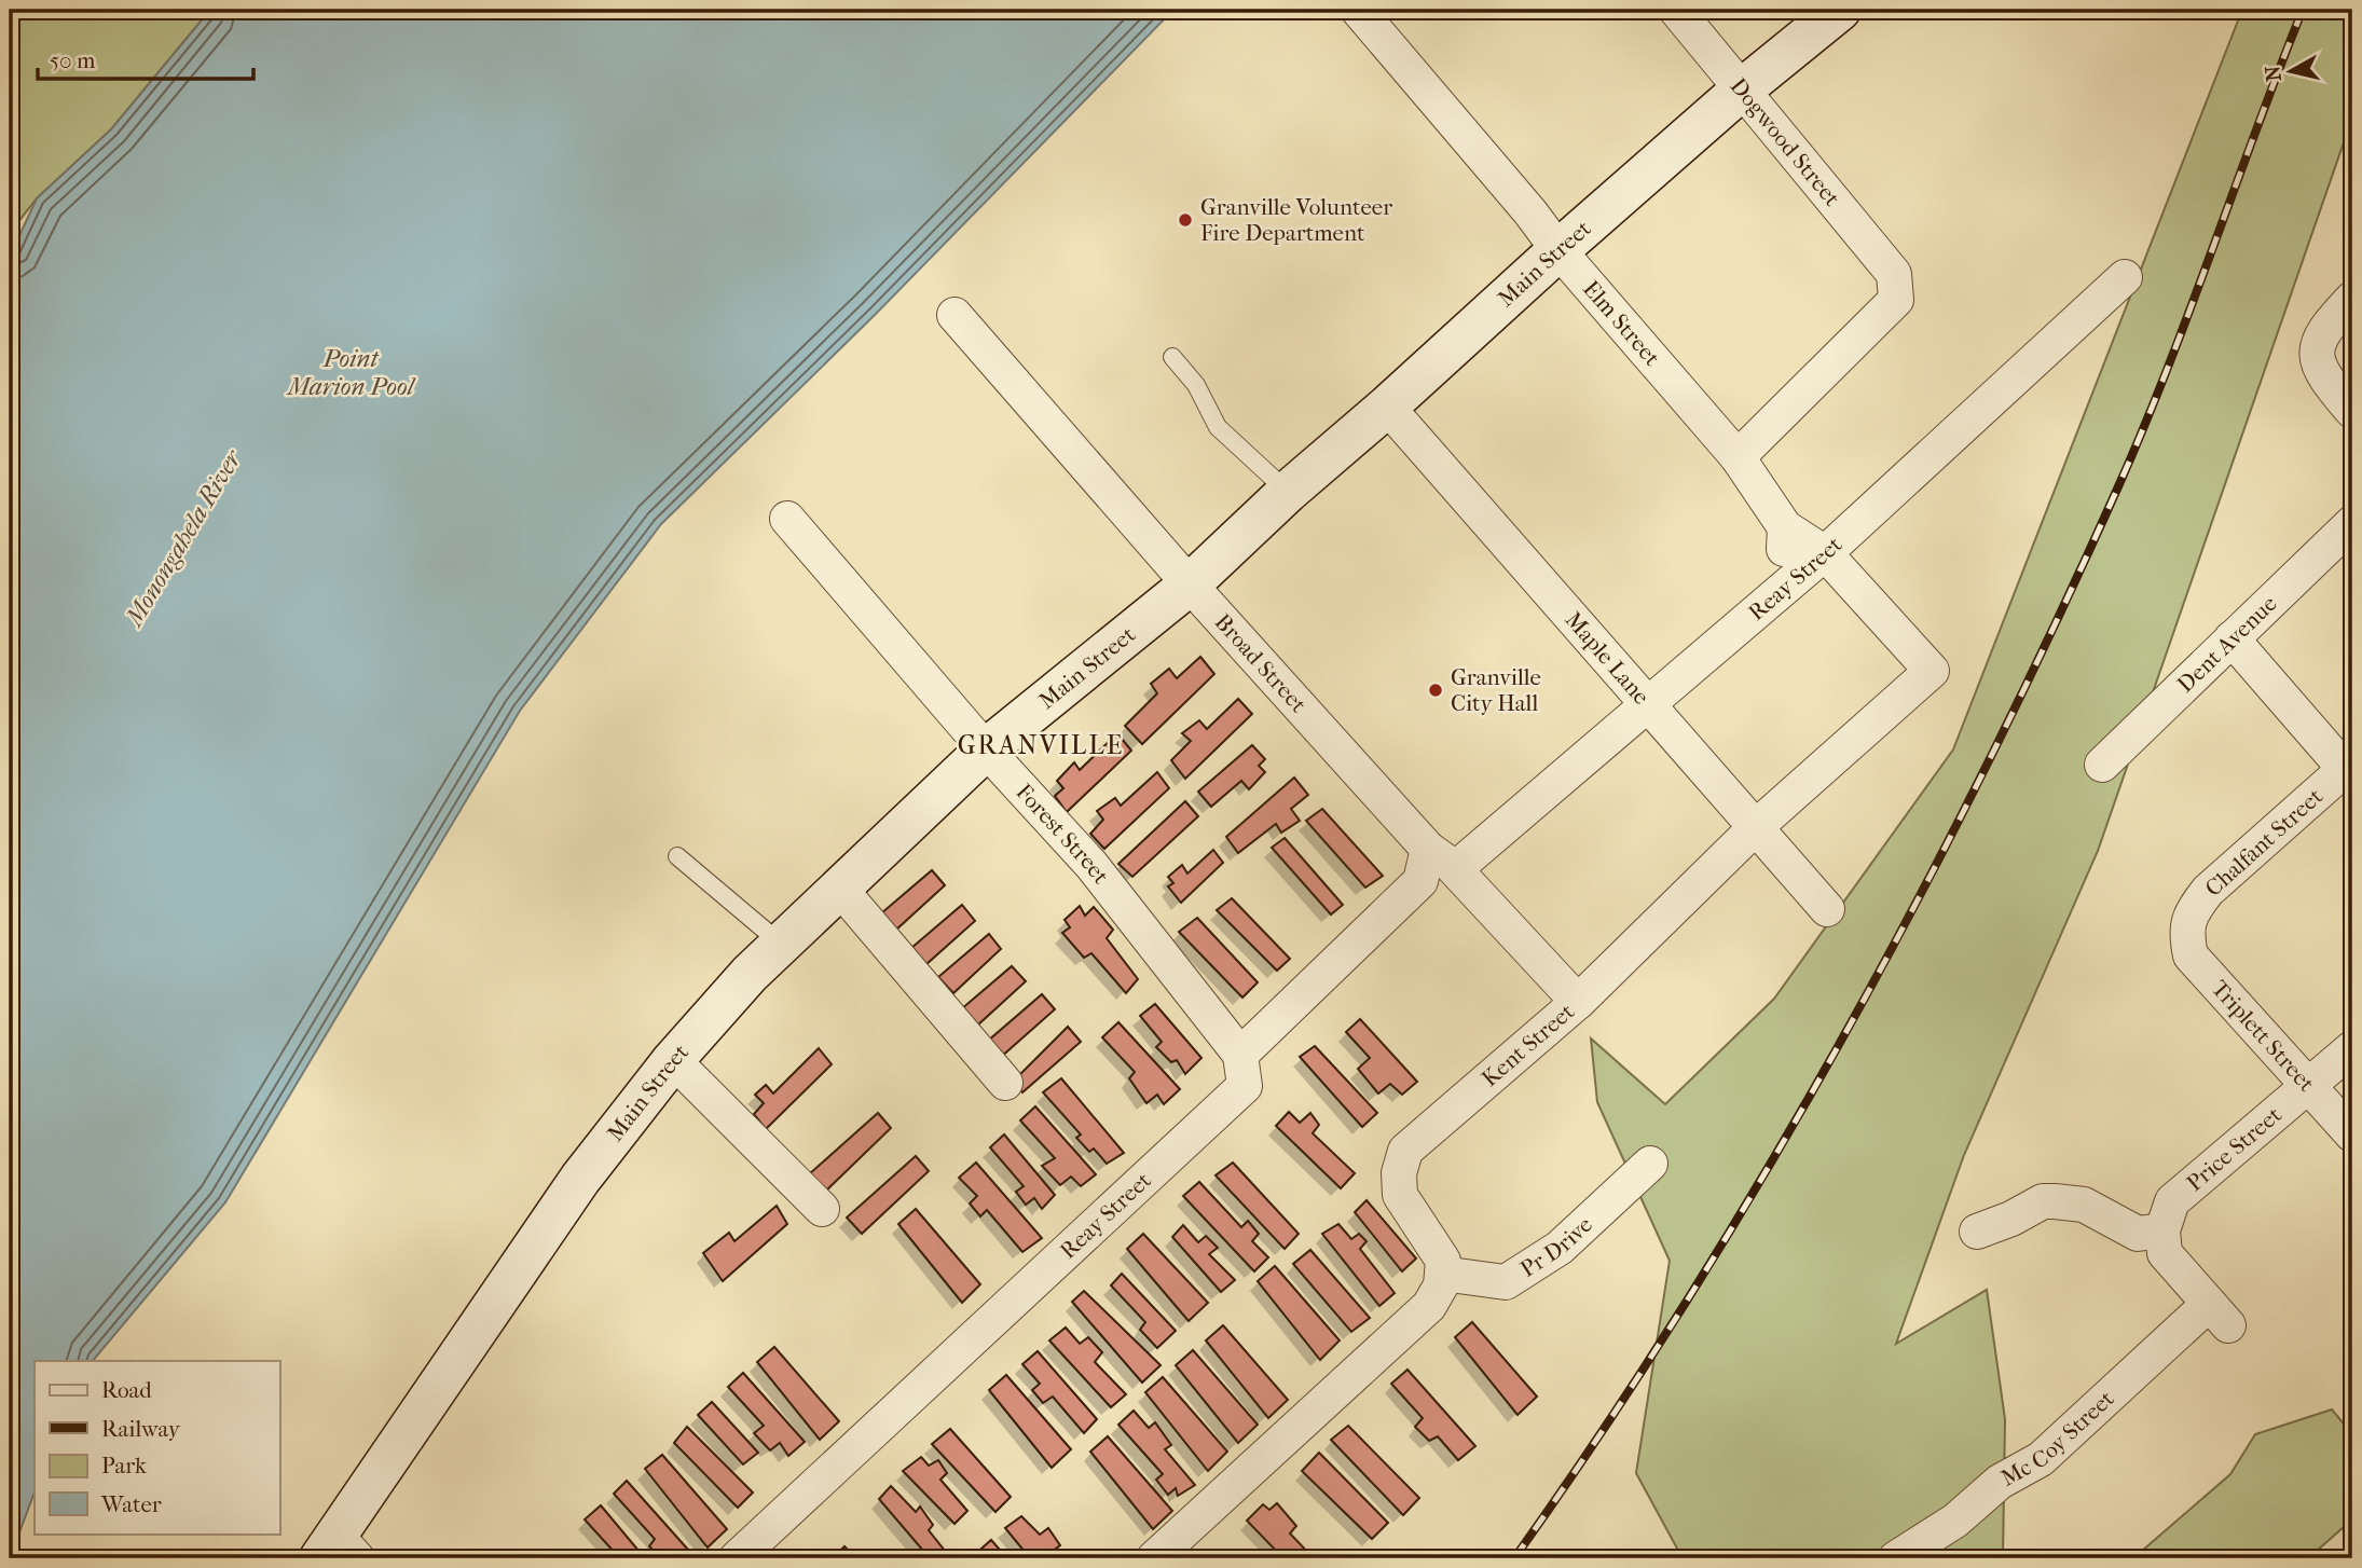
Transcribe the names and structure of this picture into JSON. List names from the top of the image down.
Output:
{
  "streets": {
    "main road": ["Main Street"],
    "street": [
      "Dogwood Street",
      "Elm Street",
      "Reay Street",
      "Dent Avenue",
      "Maple Lane",
      "Broad Street",
      "Forest Street",
      "Chalfant Street",
      "Triplett Street",
      "Kent Street",
      "Price Street",
      "Pr Drive",
      "Mc Coy Street"
    ]
  },
  "crossings": [
    ["Dogwood Street", "Main Street"],
    ["Dogwood Street", "Elm Street"],
    ["Main Street", "Elm Street"],
    ["Main Street", "Maple Lane"],
    ["Main Street", "Broad Street"],
    ["Main Street", "Forest Street"],
    ["Reay Street", "Maple Lane"],
    ["Reay Street", "Broad Street"],
    ["Reay Street", "Forest Street"],
    ["Reay Street", "Kent Street"],
    ["Maple Lane", "Kent Street"],
    ["Broad Street", "Kent Street"],
    ["Chalfant Street", "Triplett Street"],
    ["Triplett Street", "Price Street"],
    ["Kent Street", "Pr Drive"],
    ["Price Street", "Mc Coy Street"]
  ],
  "districts": ["GRANVILLE"],
  "water": ["Point Marion Pool", "Monongahela River"],
  "places": ["Granville Volunteer Fire Department", "Granville City Hall"],
  "legend": [
    "Road",
    "Railway",
    "Park",
    "Water"
  ],
  "scale_bar": "50 m",
  "north": "left"
}
